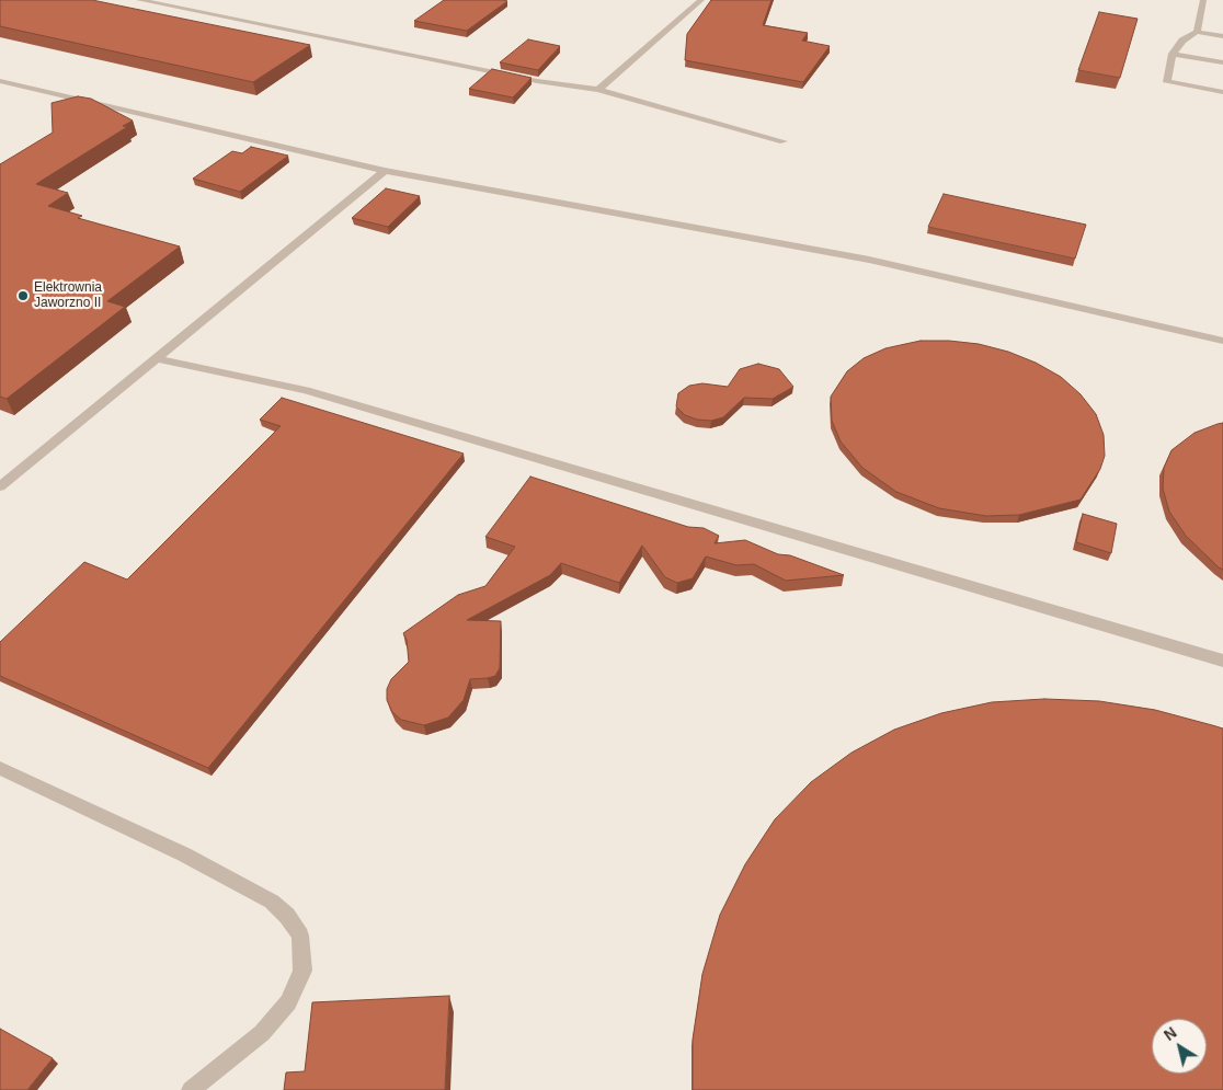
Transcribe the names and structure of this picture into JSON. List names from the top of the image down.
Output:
{
  "places": ["Elektrownia Jaworzno II"],
  "north": "top left"
}
